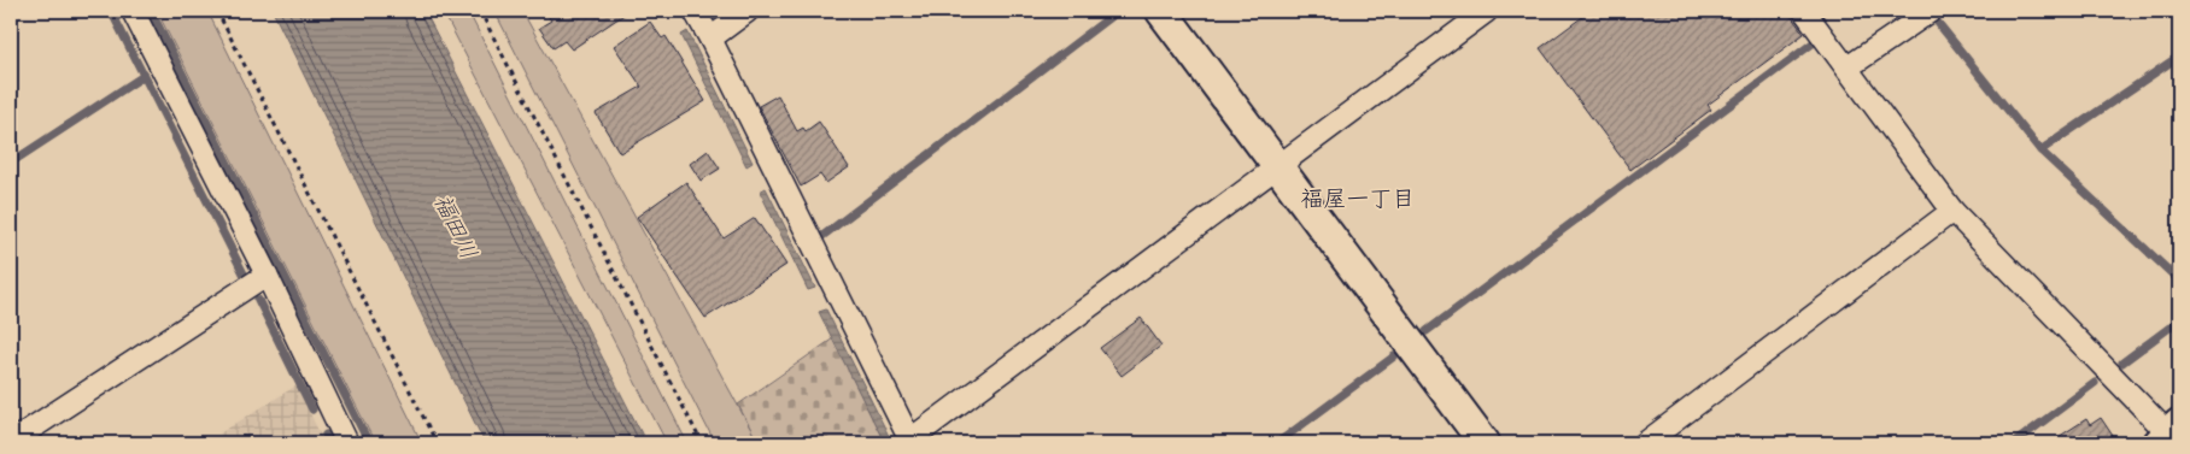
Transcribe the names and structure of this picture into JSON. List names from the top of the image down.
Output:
{
  "districts": ["福屋一丁目"],
  "water": ["福田川"]
}
